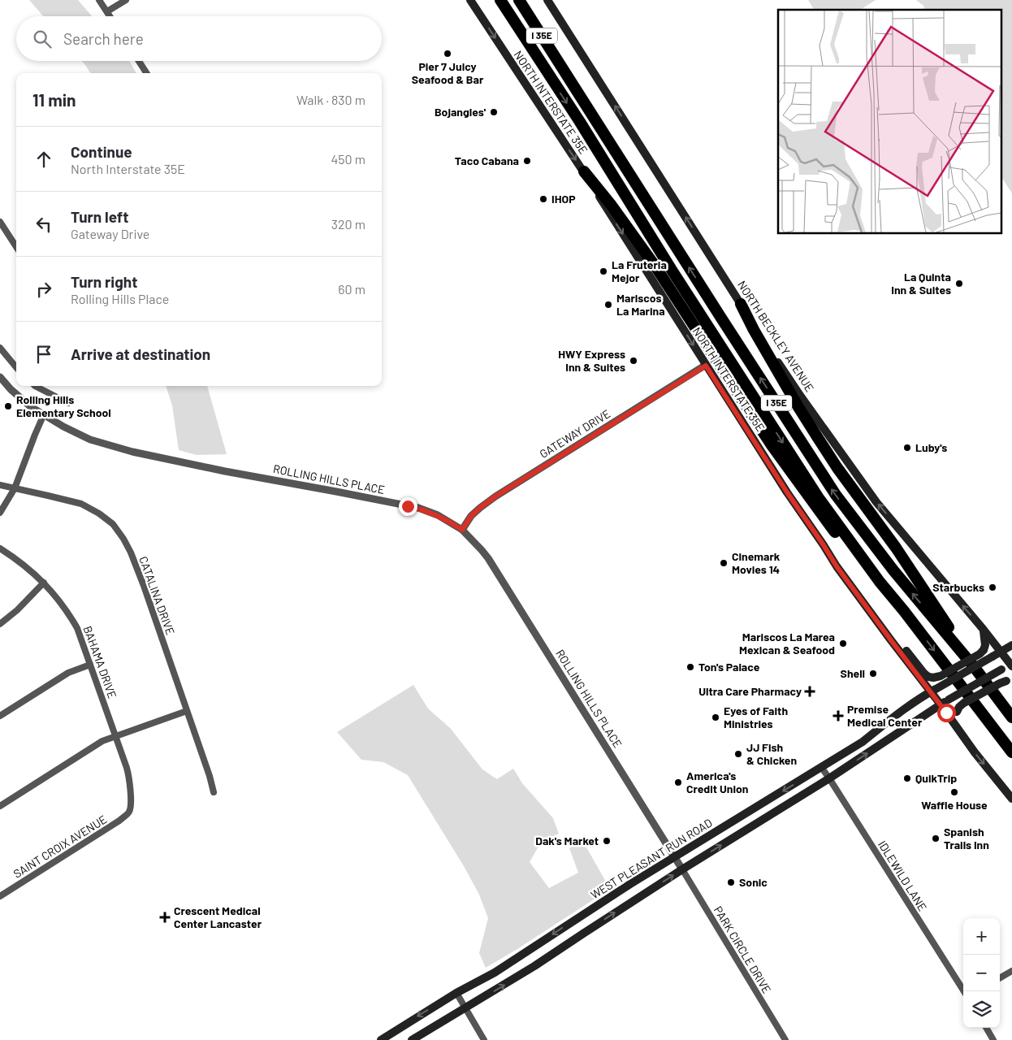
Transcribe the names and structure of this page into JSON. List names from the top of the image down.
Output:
{
  "streets": {
    "highway": ["I 35E"],
    "main road": ["NORTH INTERSTATE 35E", "NORTH BECKLEY AVENUE", "WEST PLEASANT RUN ROAD"],
    "street": [
      "GATEWAY DRIVE",
      "ROLLING HILLS PLACE",
      "CATALINA DRIVE",
      "BAHAMA DRIVE",
      "SAINT CROIX AVENUE",
      "IDLEWILD LANE",
      "PARK CIRCLE DRIVE"
    ]
  },
  "crossings": [
    ["NORTH INTERSTATE 35E", "GATEWAY DRIVE"],
    ["NORTH INTERSTATE 35E", "WEST PLEASANT RUN ROAD"],
    ["NORTH BECKLEY AVENUE", "WEST PLEASANT RUN ROAD"],
    ["GATEWAY DRIVE", "ROLLING HILLS PLACE"],
    ["ROLLING HILLS PLACE", "WEST PLEASANT RUN ROAD"],
    ["ROLLING HILLS PLACE", "PARK CIRCLE DRIVE"],
    ["BAHAMA DRIVE", "SAINT CROIX AVENUE"],
    ["WEST PLEASANT RUN ROAD", "IDLEWILD LANE"]
  ],
  "one_way": ["NORTH INTERSTATE 35E", "NORTH BECKLEY AVENUE"],
  "places": {
    "other": [
      "Pier 7 Juicy Seafood & Bar",
      "Bojangles'",
      "Taco Cabana",
      "IHOP",
      "La Fruteria Mejor",
      "La Quinta Inn & Suites",
      "Mariscos La Marina",
      "HWY Express Inn & Suites",
      "Rolling Hills Elementary School",
      "Luby's",
      "Cinemark Movies 14",
      "Starbucks",
      "Mariscos La Marea Mexican & Seafood",
      "Ton's Palace",
      "Shell",
      "Eyes of Faith Ministries",
      "JJ Fish & Chicken",
      "QuikTrip",
      "America's Credit Union",
      "Waffle House",
      "Spanish Trails Inn",
      "Dak's Market",
      "Sonic"
    ],
    "health": ["Ultra Care Pharmacy", "Premise Medical Center", "Crescent Medical Center Lancaster"]
  },
  "page": {
    "search": "Search here",
    "heading": ["11 min", "Walk · 830 m"],
    "list": [
      ["Continue", "North Interstate 35E", "450 m"],
      ["Turn left", "Gateway Drive", "320 m"],
      ["Turn right", "Rolling Hills Place", "60 m"],
      "Arrive at destination"
    ],
    "map_buttons": ["+", "−"]
  }
}
